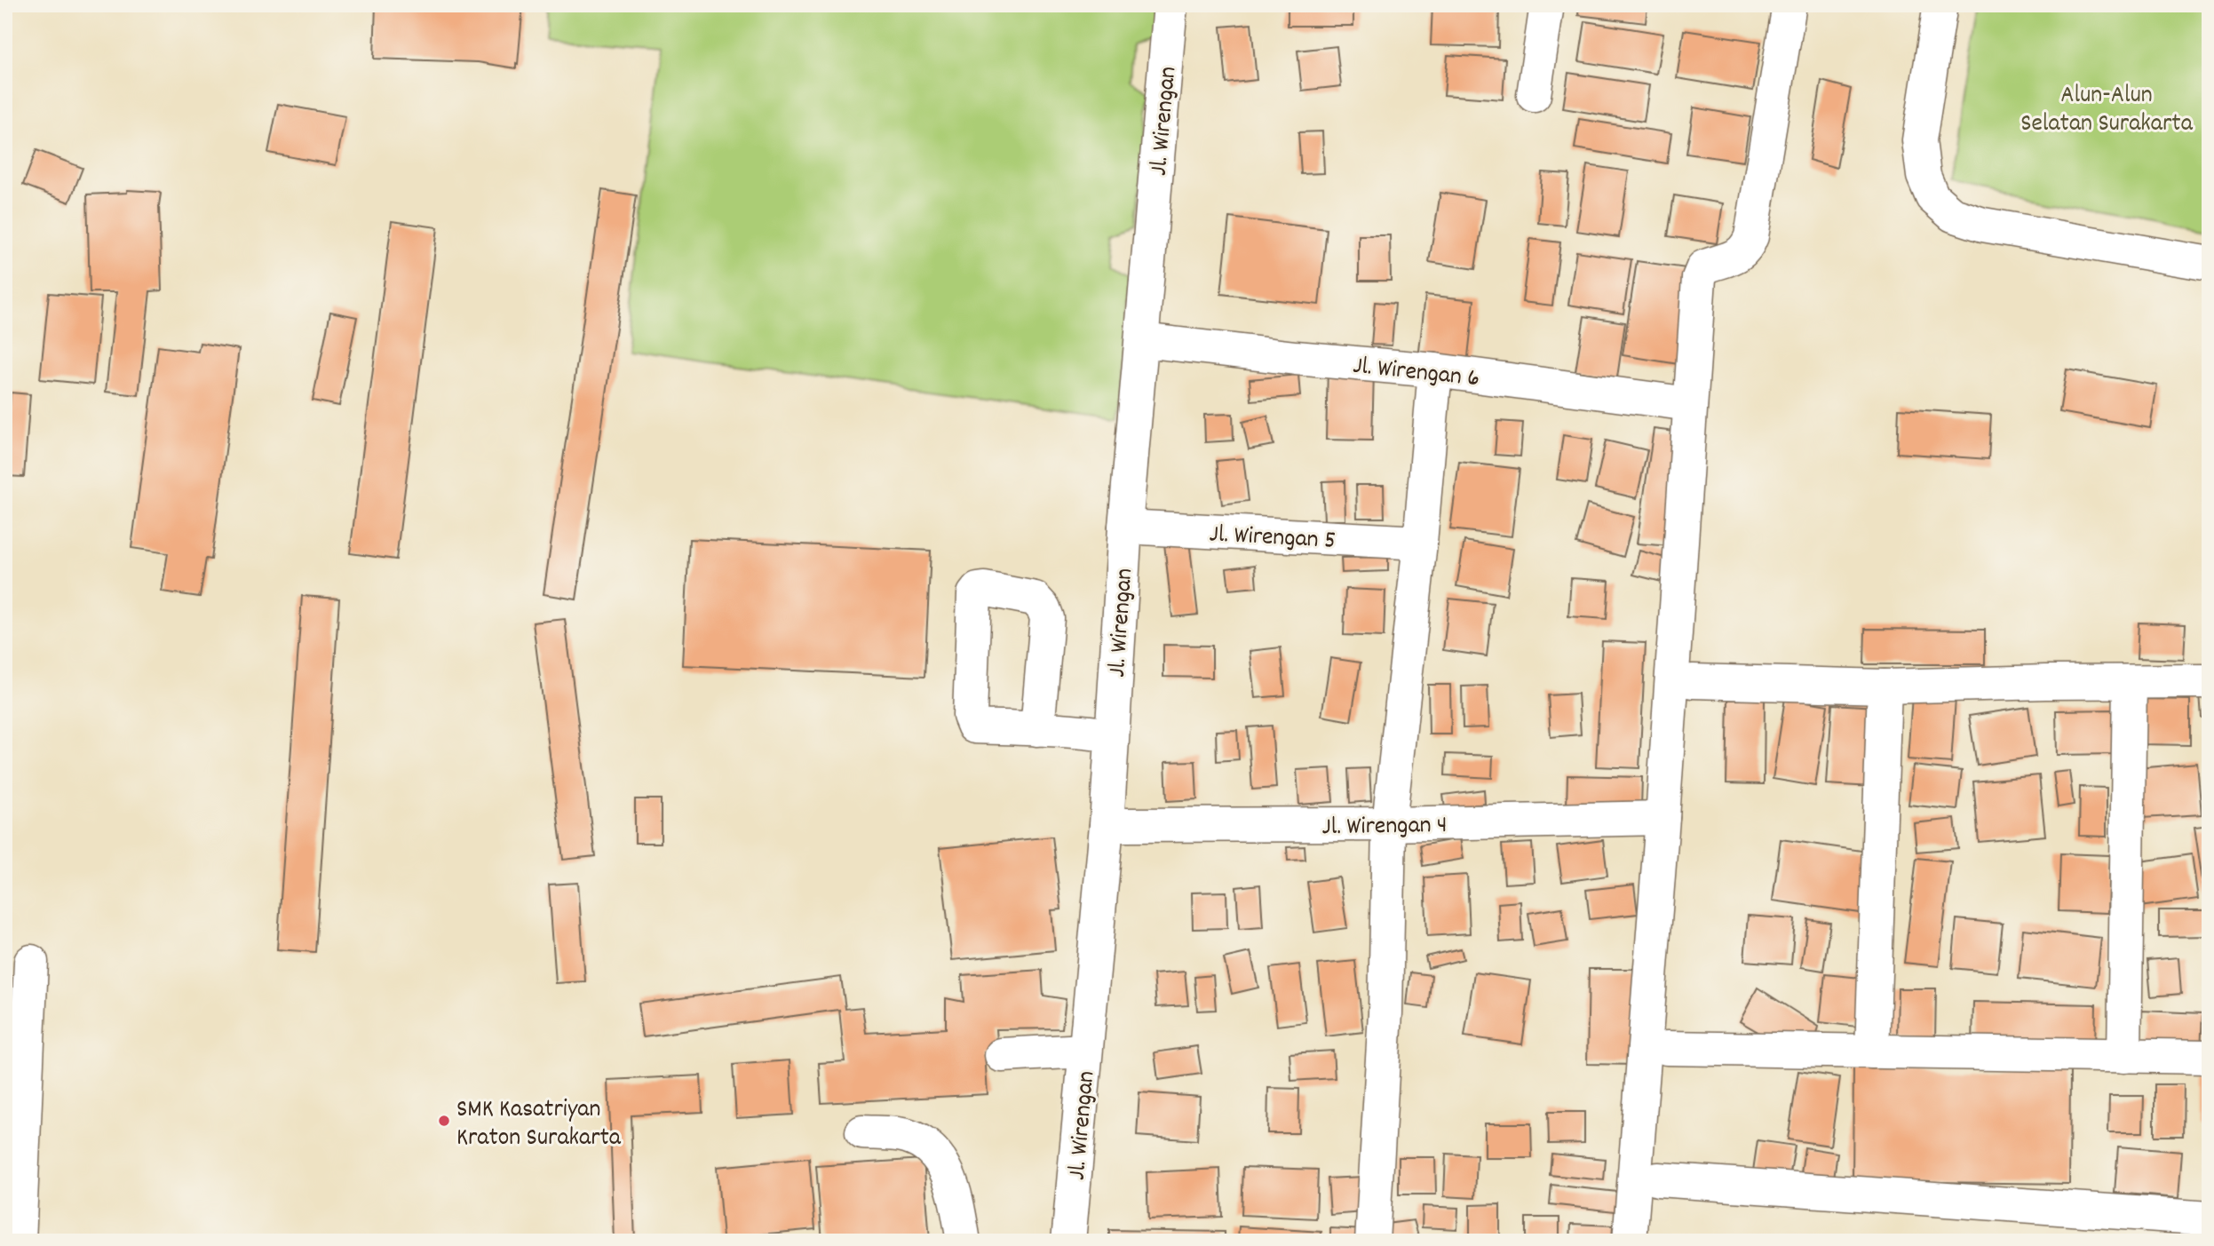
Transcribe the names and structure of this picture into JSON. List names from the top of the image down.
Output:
{
  "streets": {
    "street": [
      "Jl. Wirengan",
      "Jl. Wirengan 6",
      "Jl. Wirengan 5",
      "Jl. Wirengan 4"
    ]
  },
  "crossings": [
    ["Jl. Wirengan", "Jl. Wirengan 6"],
    ["Jl. Wirengan", "Jl. Wirengan 5"],
    ["Jl. Wirengan", "Jl. Wirengan 4"]
  ],
  "parks": ["Alun-Alun Selatan Surakarta"],
  "places": ["SMK Kasatriyan Kraton Surakarta"]
}
